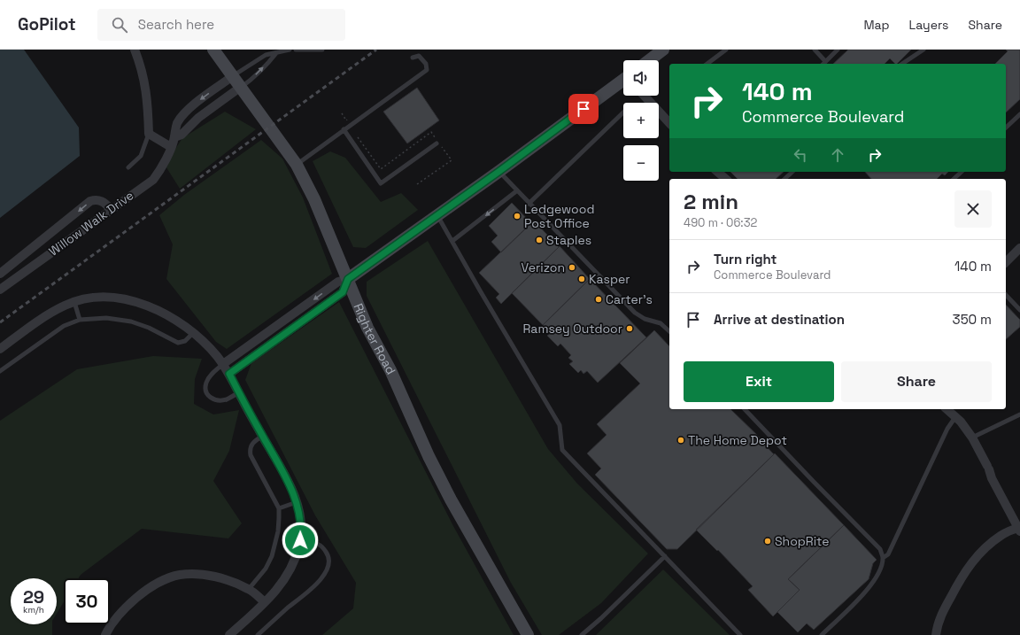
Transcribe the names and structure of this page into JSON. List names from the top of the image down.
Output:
{
  "streets": {
    "street": ["Willow Walk Drive", "Righter Road"]
  },
  "crossings": [
    ["Willow Walk Drive", "Righter Road"]
  ],
  "places": [
    "Ledgewood Post Office",
    "Staples",
    "Verizon",
    "Kasper",
    "Carter's",
    "Ramsey Outdoor",
    "The Home Depot",
    "ShopRite"
  ],
  "page": {
    "header": "GoPilot",
    "search": "Search here",
    "nav": ["Map", "Layers", "Share"],
    "map_buttons": ["+", "−"],
    "turn": ["140 m", "Commerce Boulevard"],
    "heading": ["2 min", "490 m · 06:32"],
    "list": [
      {
        "name": "Turn right",
        "note": "Commerce Boulevard",
        "value": "140 m"
      },
      {
        "name": "Arrive at destination",
        "value": "350 m"
      }
    ],
    "buttons": ["Exit", "Share"],
    "speed": "29 km/h",
    "limit": "30"
  }
}
